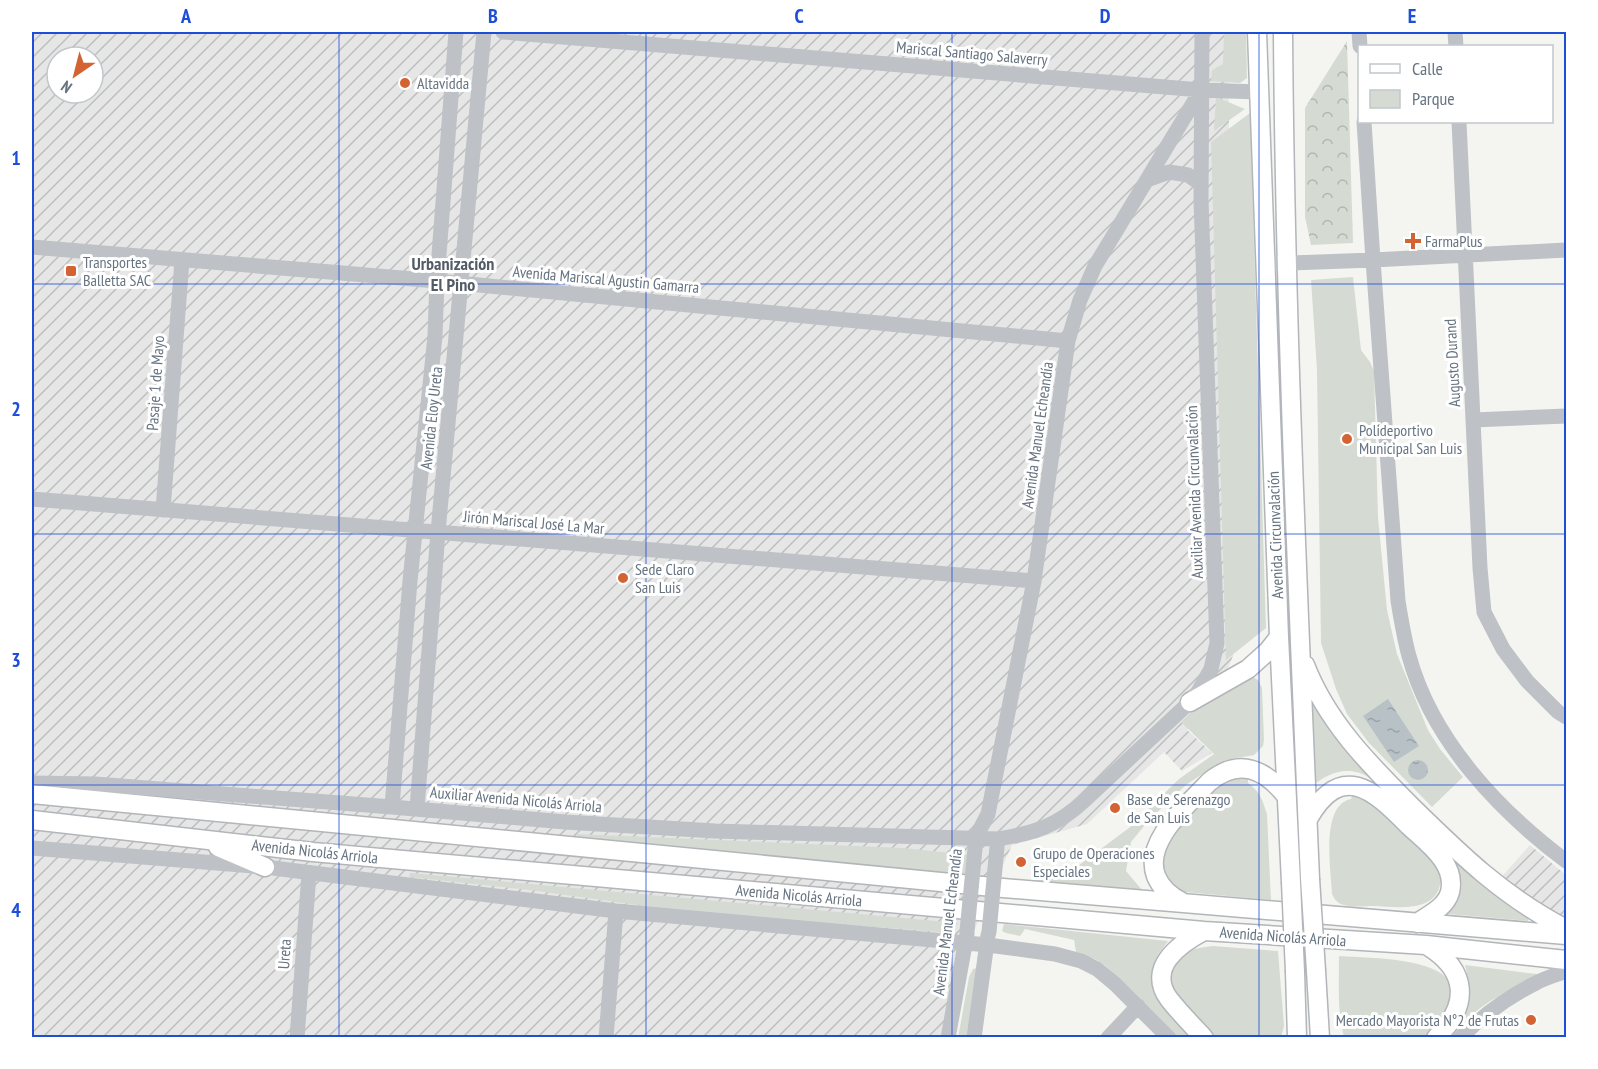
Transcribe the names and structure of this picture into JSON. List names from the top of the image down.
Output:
{
  "streets": {
    "main road": ["Avenida Circunvalación", "Avenida Nicolás Arriola"],
    "street": [
      "Mariscal Santiago Salaverry",
      "Avenida Mariscal Agustin Gamarra",
      "Augusto Durand",
      "Pasaje 1 de Mayo",
      "Avenida Eloy Ureta",
      "Avenida Manuel Echeandía",
      "Auxiliar Avenida Circunvalación",
      "Jirón Mariscal José La Mar",
      "Auxiliar Avenida Nicolás Arriola",
      "Ureta"
    ]
  },
  "crossings": [
    ["Mariscal Santiago Salaverry", "Avenida Manuel Echeandía"],
    ["Mariscal Santiago Salaverry", "Auxiliar Avenida Circunvalación"],
    ["Mariscal Santiago Salaverry", "Avenida Circunvalación"],
    ["Avenida Mariscal Agustin Gamarra", "Pasaje 1 de Mayo"],
    ["Avenida Mariscal Agustin Gamarra", "Avenida Eloy Ureta"],
    ["Avenida Mariscal Agustin Gamarra", "Avenida Manuel Echeandía"],
    ["Pasaje 1 de Mayo", "Jirón Mariscal José La Mar"],
    ["Avenida Eloy Ureta", "Jirón Mariscal José La Mar"],
    ["Avenida Eloy Ureta", "Auxiliar Avenida Nicolás Arriola"],
    ["Avenida Manuel Echeandía", "Auxiliar Avenida Circunvalación"],
    ["Avenida Manuel Echeandía", "Jirón Mariscal José La Mar"],
    ["Avenida Manuel Echeandía", "Auxiliar Avenida Nicolás Arriola"],
    ["Auxiliar Avenida Circunvalación", "Auxiliar Avenida Nicolás Arriola"]
  ],
  "districts": ["Urbanización El Pino"],
  "places": {
    "other": [
      "Altavidda",
      "Polideportivo Municipal San Luis",
      "Sede Claro San Luis",
      "Base de Serenazgo de San Luis",
      "Grupo de Operaciones Especiales",
      "Mercado Mayorista N°2 de Frutas"
    ],
    "health": ["FarmaPlus"],
    "transit": ["Transportes Balletta SAC"]
  },
  "legend": ["Calle", "Parque"],
  "north": "bottom left",
  "grid": {
    "columns": [
      "A",
      "B",
      "C",
      "D",
      "E"
    ],
    "rows": [
      "1",
      "2",
      "3",
      "4"
    ]
  }
}
